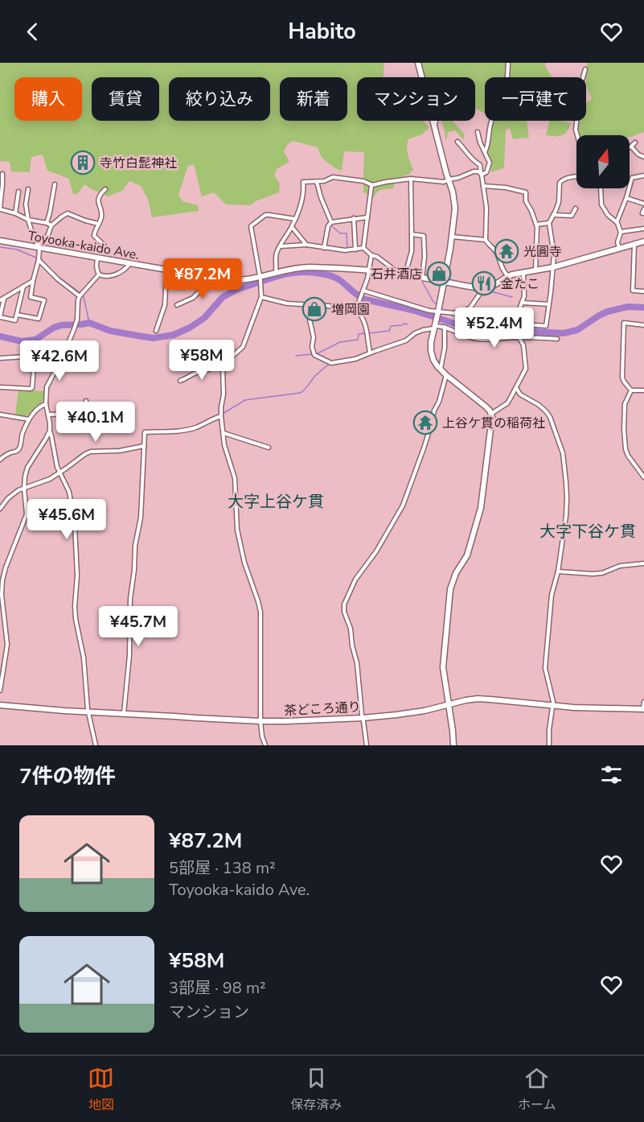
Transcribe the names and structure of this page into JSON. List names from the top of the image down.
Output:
{
  "streets": {
    "street": ["Toyooka-kaido Ave.", "茶どころ通り"]
  },
  "districts": ["大字上谷ケ貫", "大字下谷ケ貫"],
  "places": {
    "building": ["寺竹白髭神社"],
    "temple": ["光圓寺", "上谷ケ貫の稲荷社"],
    "shop": ["石井酒店", "増岡園"],
    "restaurant": ["金たこ"]
  },
  "north": "top",
  "page": {
    "header": "Habito",
    "chip": [
      "購入",
      "賃貸",
      "絞り込み",
      "新着",
      "マンション",
      "一戸建て"
    ],
    "price": [
      "¥87.2M",
      "¥52.4M",
      "¥58M",
      "¥42.6M",
      "¥40.1M",
      "¥45.6M",
      "¥45.7M"
    ],
    "heading": "7件の物件",
    "list": [
      {
        "name": "¥87.2M",
        "note": "5部屋 · 138 m² · Toyooka-kaido Ave."
      },
      {
        "name": "¥58M",
        "note": "3部屋 · 98 m² · マンション"
      }
    ],
    "tabs": ["地図", "保存済み", "ホーム"]
  }
}
